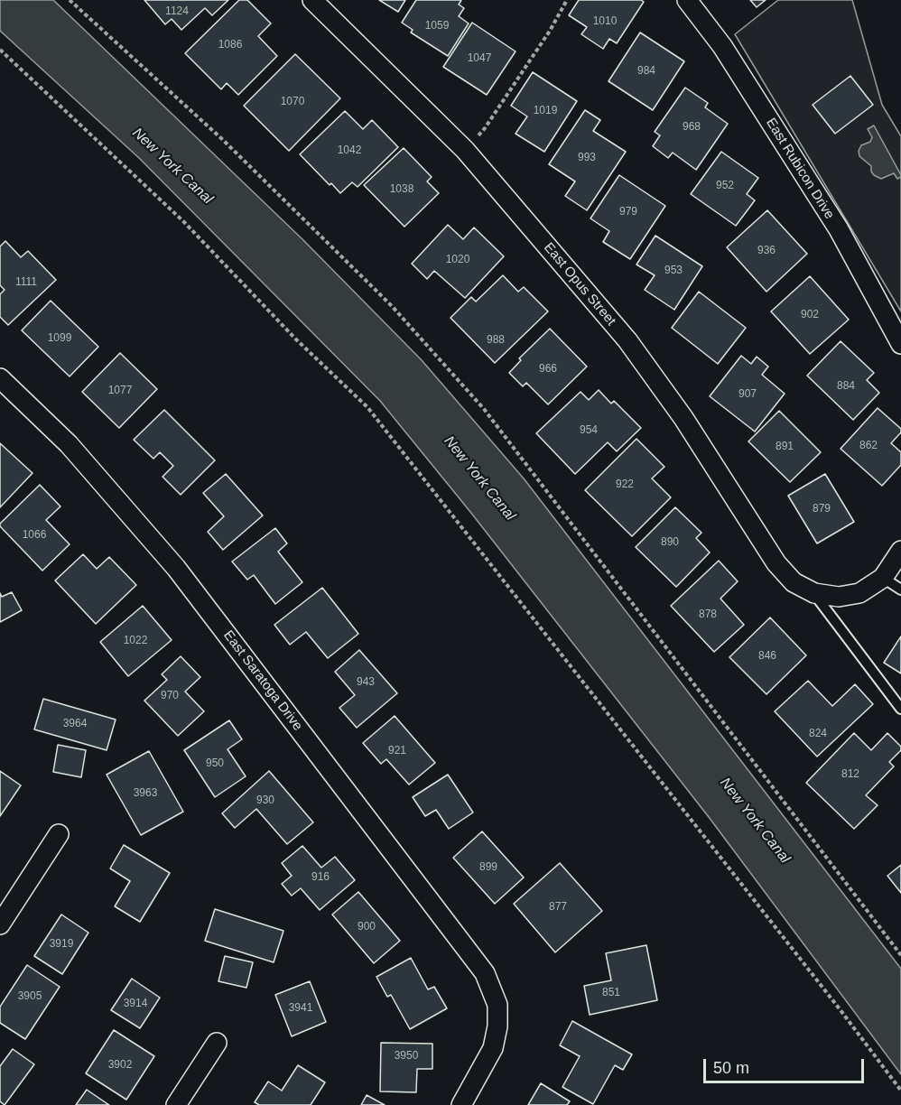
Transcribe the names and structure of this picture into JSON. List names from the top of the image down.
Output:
{
  "streets": {
    "street": ["East Rubicon Drive", "East Opus Street", "East Saratoga Drive"]
  },
  "water": ["New York Canal"],
  "house_numbers": [
    "1124",
    "1010",
    "1059",
    "1086",
    "1047",
    "984",
    "1070",
    "1019",
    "968",
    "1042",
    "993",
    "952",
    "1038",
    "979",
    "936",
    "1020",
    "953",
    "1111",
    "902",
    "1099",
    "988",
    "966",
    "884",
    "1077",
    "907",
    "954",
    "862",
    "891",
    "922",
    "879",
    "1066",
    "890",
    "878",
    "1022",
    "846",
    "943",
    "970",
    "3964",
    "824",
    "921",
    "950",
    "812",
    "3963",
    "930",
    "899",
    "916",
    "877",
    "900",
    "3919",
    "851",
    "3905",
    "3914",
    "3941",
    "3950",
    "3902"
  ],
  "scale_bar": "50 m"
}
